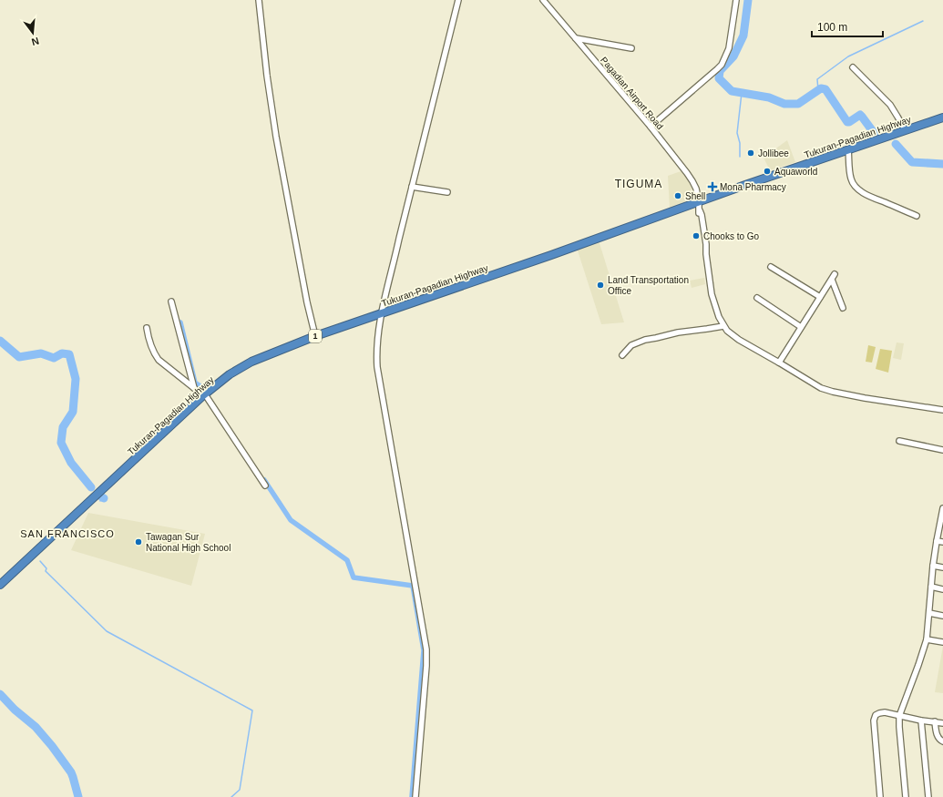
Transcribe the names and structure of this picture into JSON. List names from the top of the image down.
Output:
{
  "streets": {
    "highway": ["Tukuran-Pagadian Highway", "1"],
    "street": ["Pagadian Airport Road"]
  },
  "crossings": [
    ["Pagadian Airport Road", "Tukuran-Pagadian Highway"]
  ],
  "districts": ["TIGUMA", "SAN FRANCISCO"],
  "places": {
    "other": [
      "Jollibee",
      "Aquaworld",
      "Shell",
      "Chooks to Go",
      "Land Transportation Office",
      "Tawagan Sur National High School"
    ],
    "health": ["Mona Pharmacy"]
  },
  "scale_bar": "100 m",
  "north": "bottom"
}
